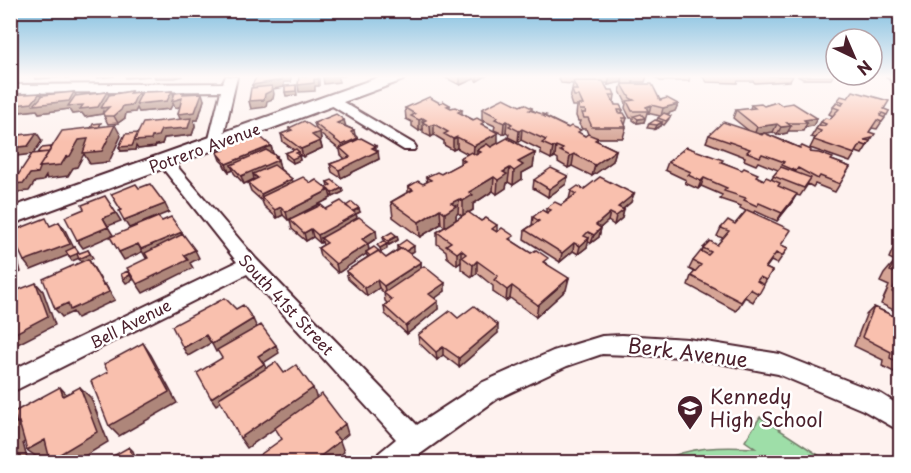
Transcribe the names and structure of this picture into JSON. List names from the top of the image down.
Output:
{
  "streets": {
    "street": [
      "Potrero Avenue",
      "South 41st Street",
      "Bell Avenue",
      "Berk Avenue"
    ]
  },
  "crossings": [
    ["Potrero Avenue", "South 41st Street"],
    ["South 41st Street", "Bell Avenue"],
    ["South 41st Street", "Berk Avenue"]
  ],
  "places": {
    "school or university": ["Kennedy High School"]
  },
  "north": "bottom right"
}
